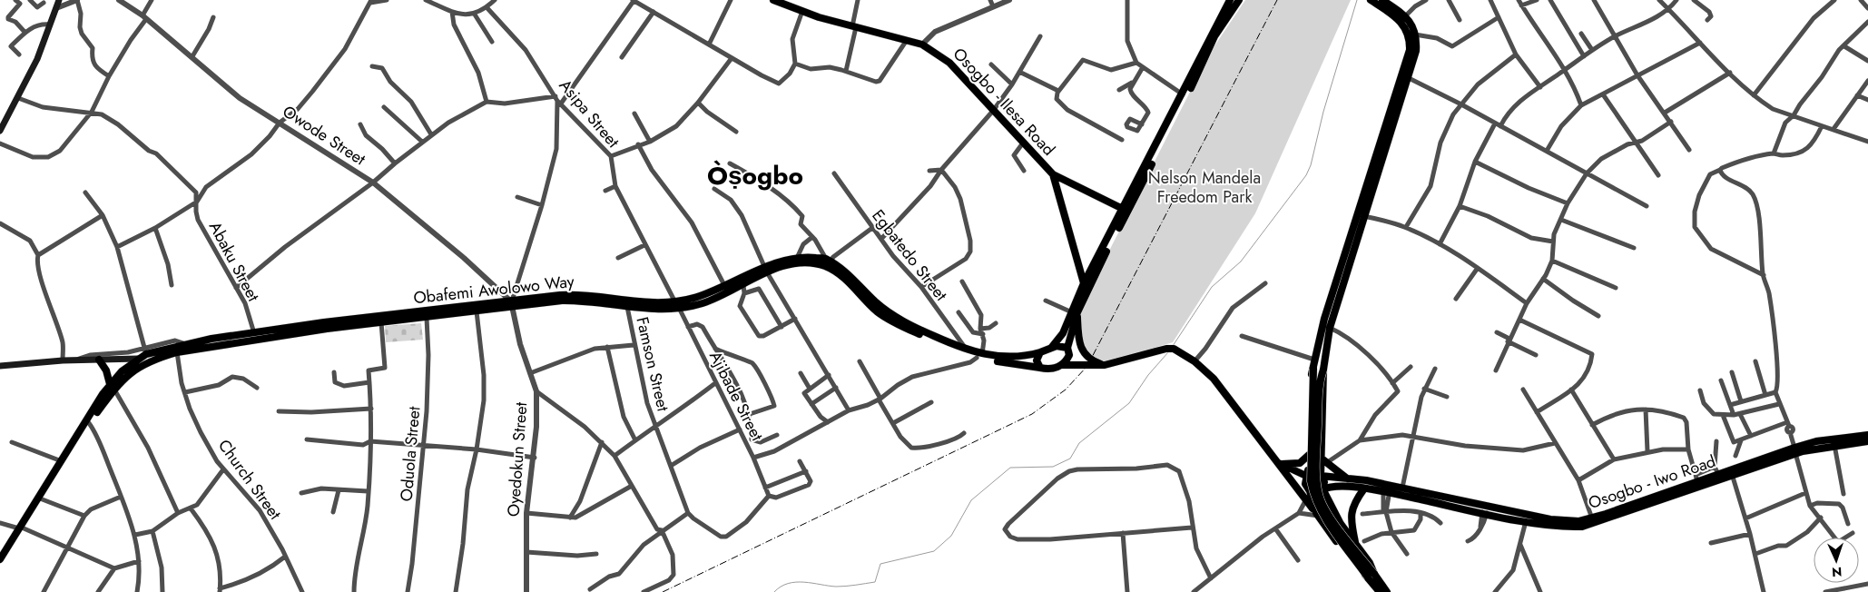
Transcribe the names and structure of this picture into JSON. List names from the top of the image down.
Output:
{
  "streets": {
    "main road": ["Osogbo - Ilesa Road", "Obafemi Awolowo Way", "Osogbo - Iwo Road"],
    "street": [
      "Asipa Street",
      "Owode Street",
      "Egbatedo Street",
      "Abaku Street",
      "Famson Street",
      "Ajibade Street",
      "Oduola Street",
      "Oyedokun Street",
      "Church Street"
    ]
  },
  "crossings": [
    ["Asipa Street", "Obafemi Awolowo Way"],
    ["Asipa Street", "Ajibade Street"],
    ["Owode Street", "Obafemi Awolowo Way"],
    ["Owode Street", "Oyedokun Street"],
    ["Egbatedo Street", "Obafemi Awolowo Way"],
    ["Abaku Street", "Obafemi Awolowo Way"],
    ["Obafemi Awolowo Way", "Famson Street"],
    ["Obafemi Awolowo Way", "Ajibade Street"],
    ["Obafemi Awolowo Way", "Oduola Street"],
    ["Obafemi Awolowo Way", "Oyedokun Street"],
    ["Obafemi Awolowo Way", "Church Street"],
    ["Famson Street", "Ajibade Street"]
  ],
  "districts": ["Òṣogbo"],
  "parks": ["Nelson Mandela Freedom Park"],
  "north": "bottom"
}
